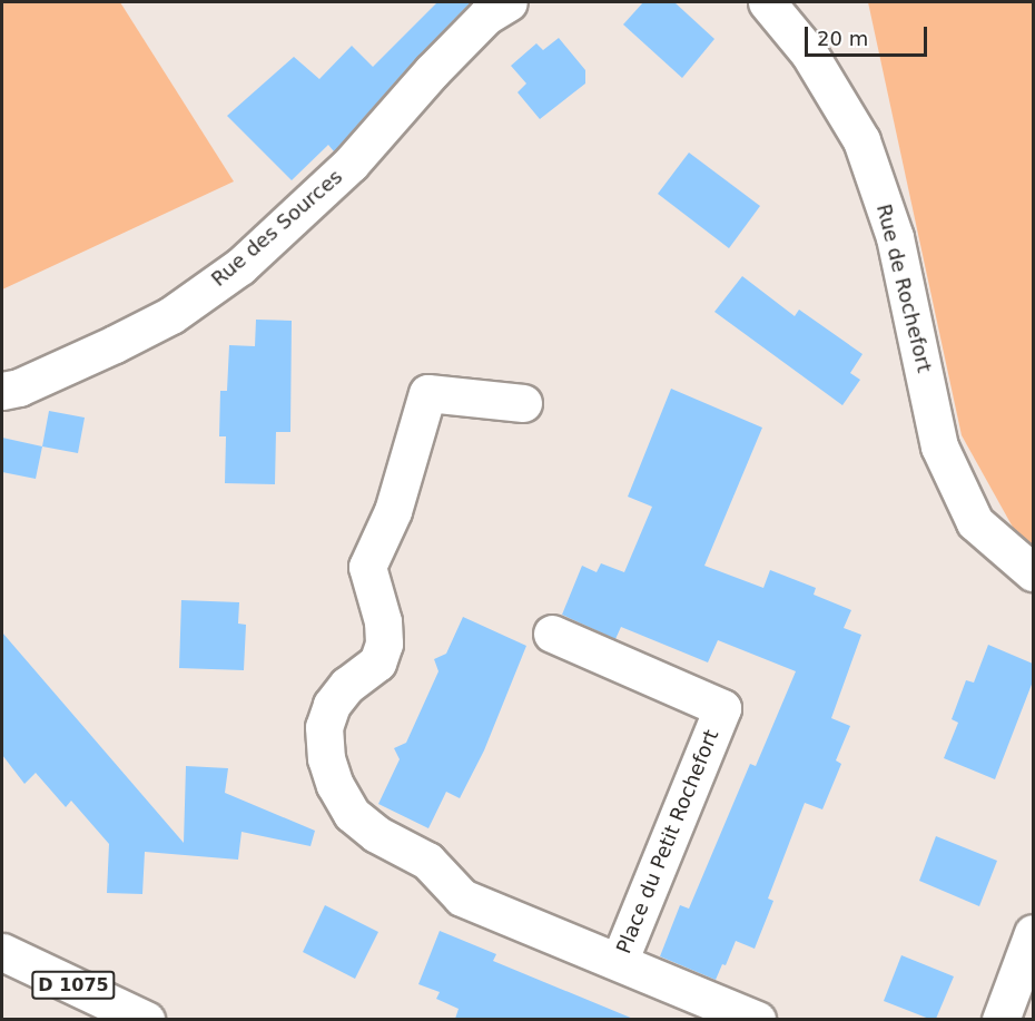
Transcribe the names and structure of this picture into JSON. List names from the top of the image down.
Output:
{
  "streets": {
    "street": [
      "Rue des Sources",
      "Rue de Rochefort",
      "Place du Petit Rochefort",
      "D 1075"
    ]
  },
  "scale_bar": "20 m"
}
